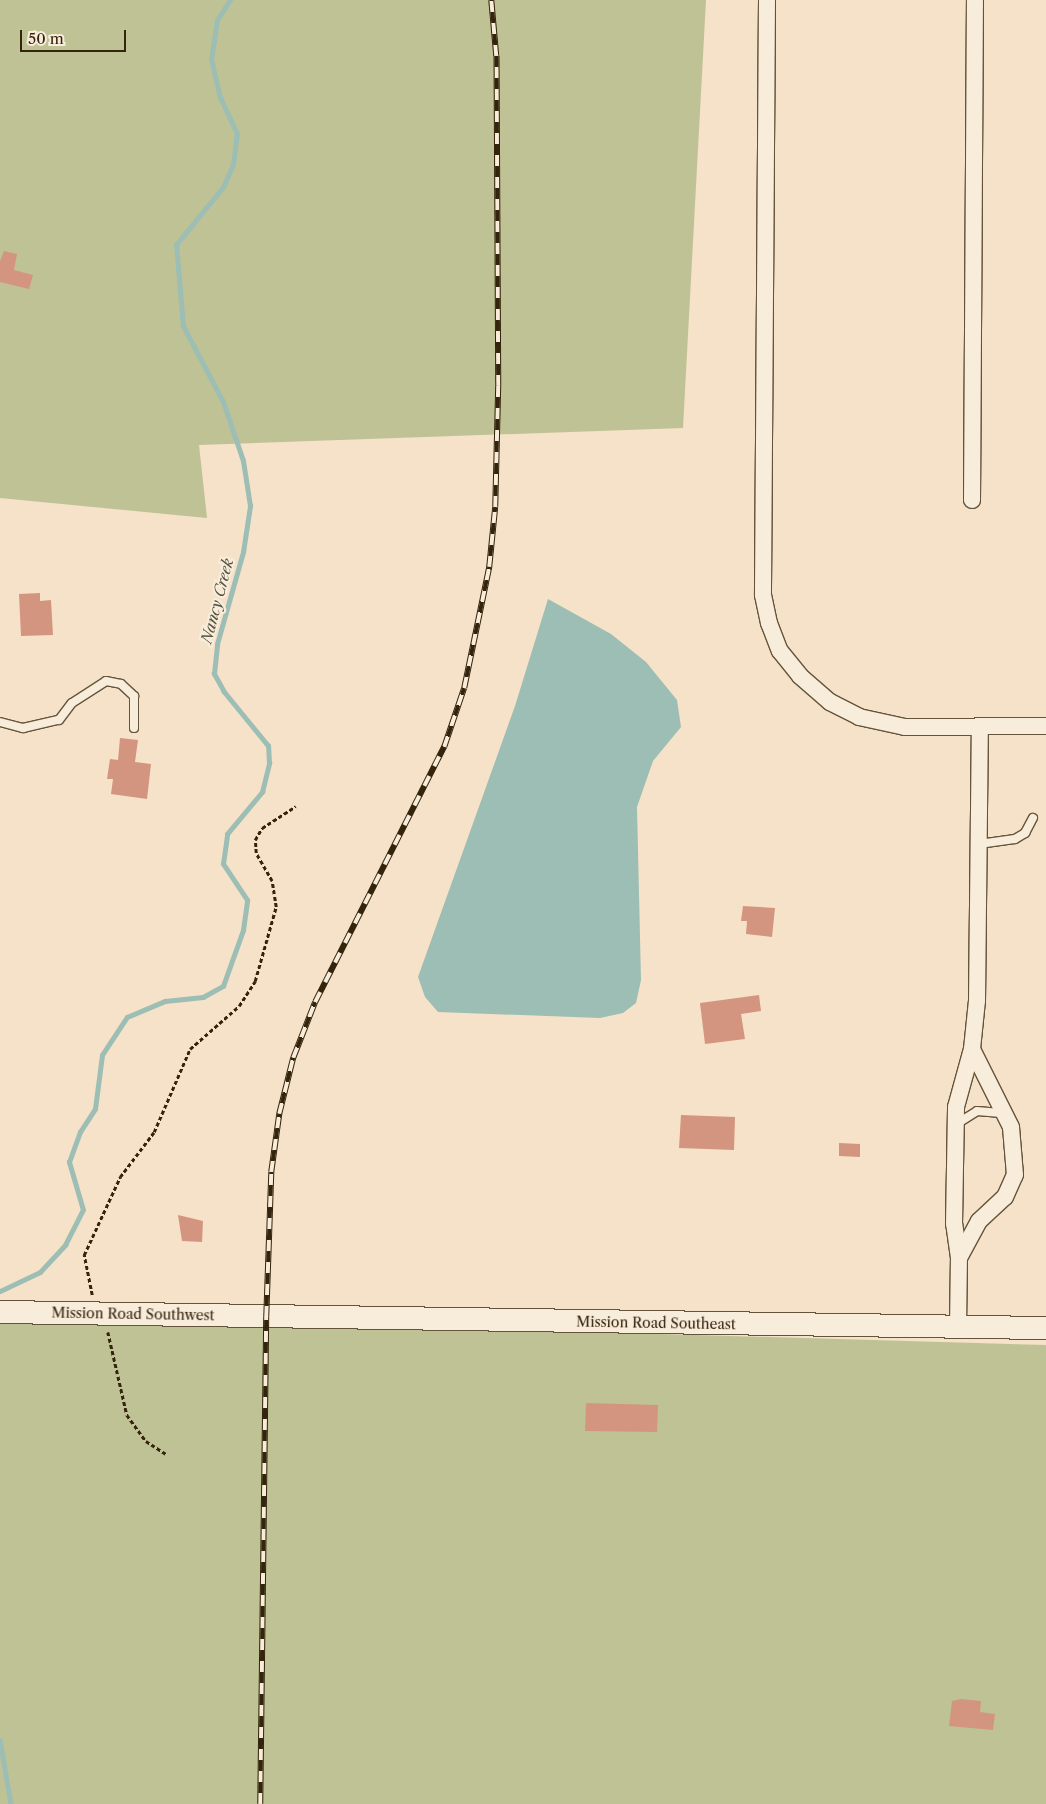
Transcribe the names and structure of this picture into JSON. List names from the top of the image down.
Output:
{
  "streets": {
    "main road": ["Mission Road Southwest", "Mission Road Southeast"]
  },
  "crossings": [
    ["Mission Road Southwest", "Mission Road Southeast"]
  ],
  "water": ["Nancy Creek"],
  "scale_bar": "50 m"
}
